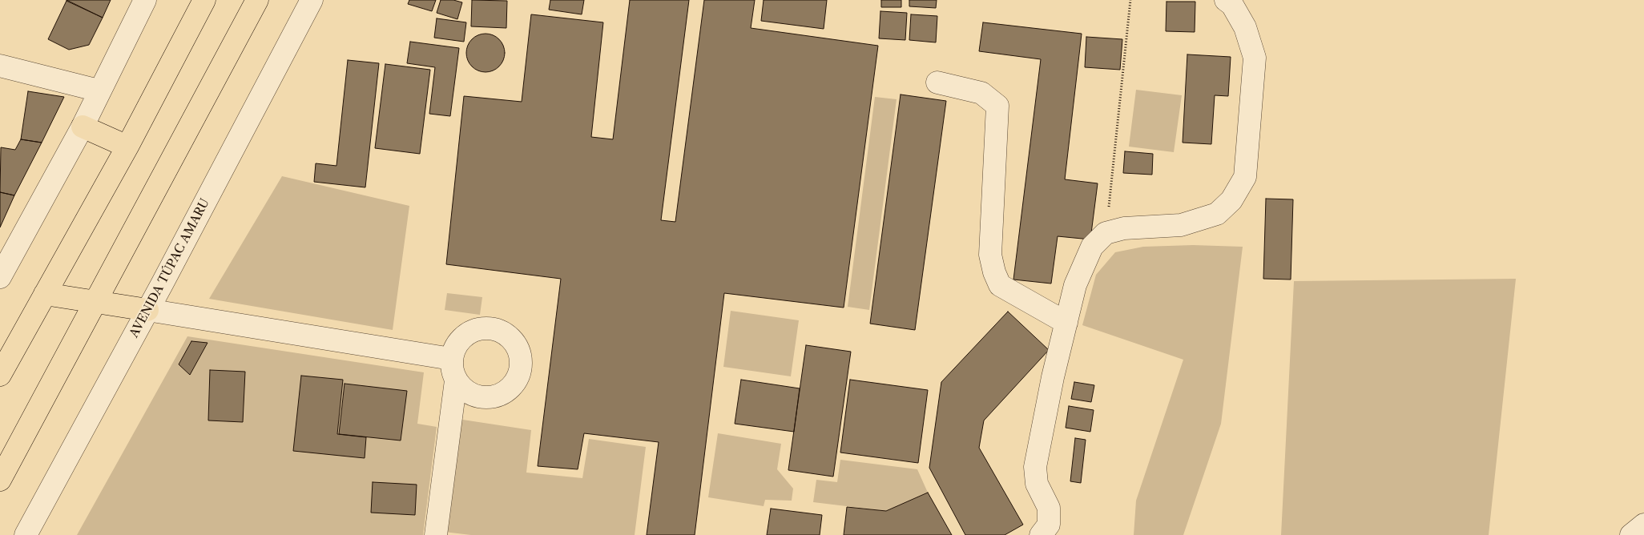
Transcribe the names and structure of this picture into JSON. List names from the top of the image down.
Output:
{
  "streets": {
    "street": ["AVENIDA TÚPAC AMARU"]
  }
}
